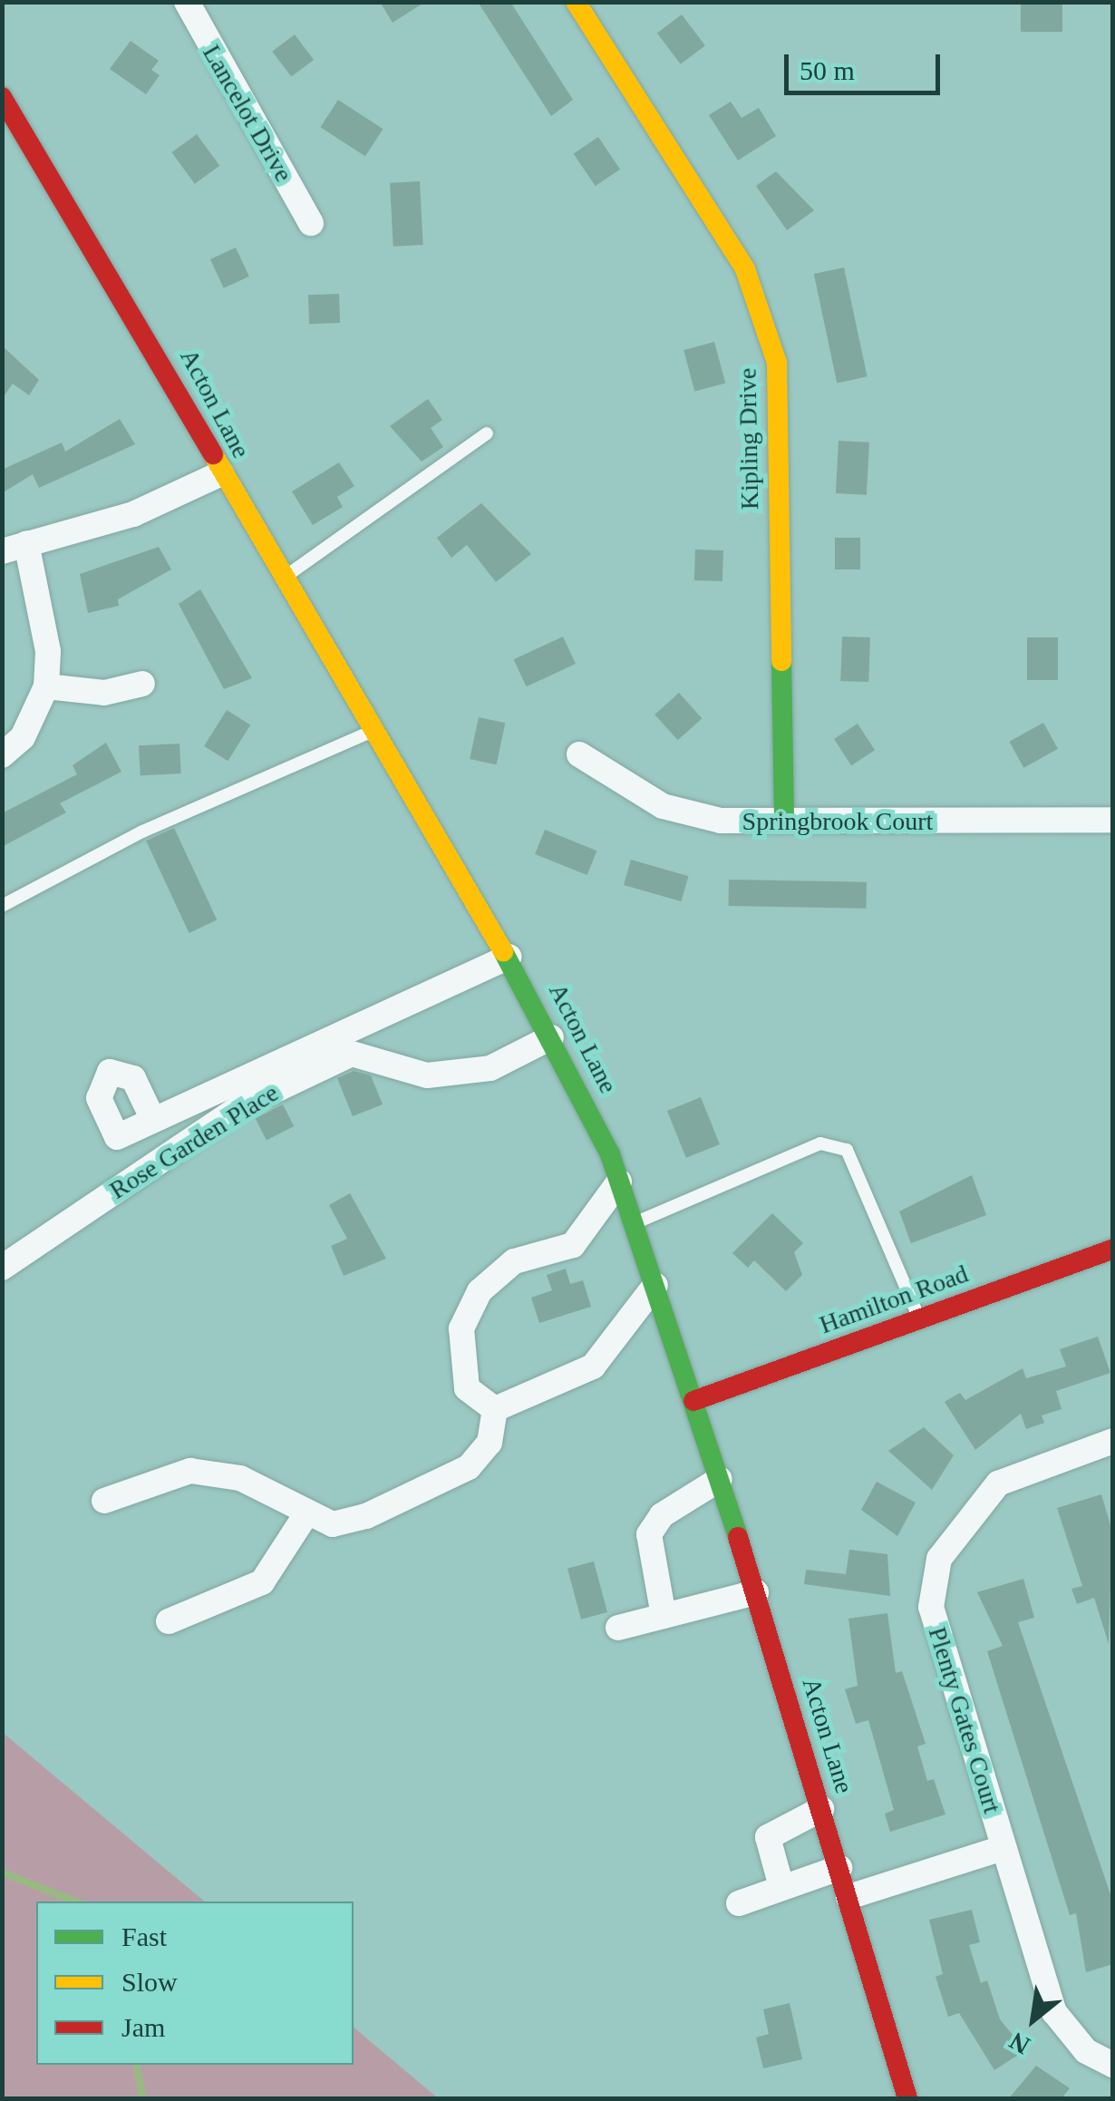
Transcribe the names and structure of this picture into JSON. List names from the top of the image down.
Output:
{
  "streets": {
    "street": [
      "Lancelot Drive",
      "Acton Lane",
      "Kipling Drive",
      "Springbrook Court",
      "Rose Garden Place",
      "Hamilton Road",
      "Plenty Gates Court"
    ]
  },
  "crossings": [
    ["Acton Lane", "Rose Garden Place"],
    ["Acton Lane", "Hamilton Road"],
    ["Kipling Drive", "Springbrook Court"]
  ],
  "legend": ["Fast", "Slow", "Jam"],
  "scale_bar": "50 m",
  "north": "bottom left"
}
